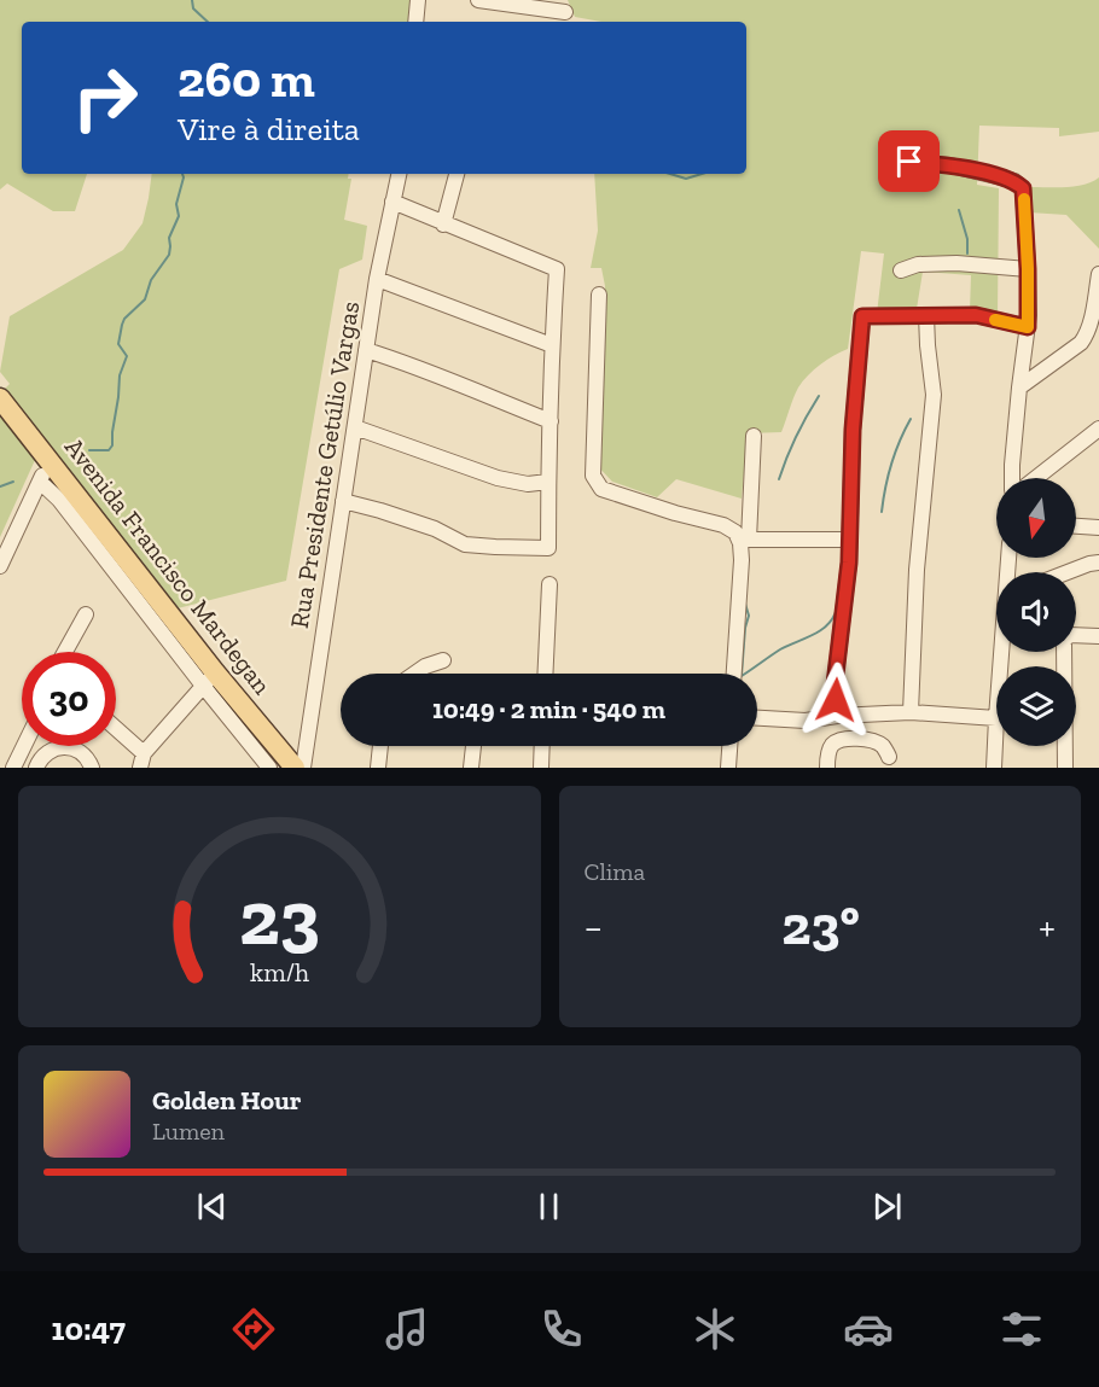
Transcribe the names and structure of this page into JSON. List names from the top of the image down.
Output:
{
  "streets": {
    "main road": ["Avenida Francisco Mardegan"],
    "street": ["Rua Presidente Getúlio Vargas"]
  },
  "north": "bottom",
  "page": {
    "turn": ["260 m", "Vire à direita"],
    "limit": "30",
    "trip": "10:49 · 2 min · 540 m",
    "tile": "Clima",
    "heat": ["−", "23°", "+"],
    "song": ["Golden Hour", "Lumen"],
    "tabs": "10:47",
    "gauge": ["23", "km/h"]
  }
}
